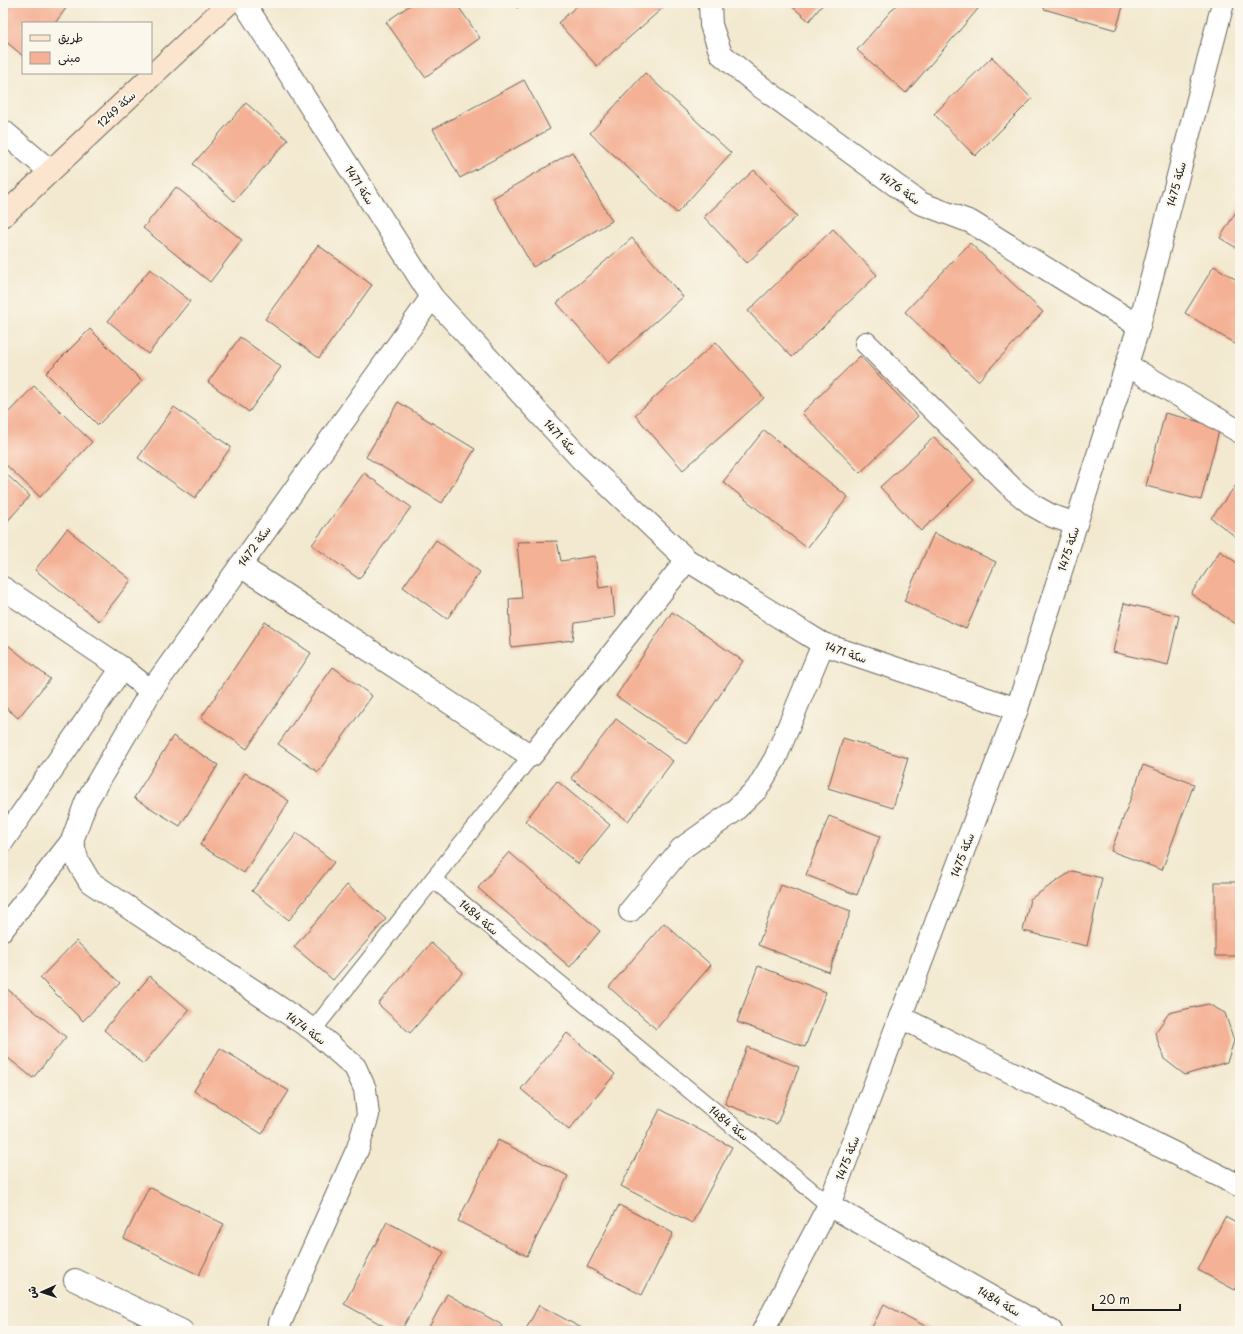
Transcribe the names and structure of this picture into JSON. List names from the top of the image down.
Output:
{
  "streets": {
    "street": [
      "سكة 1249",
      "سكة 1475",
      "سكة 1471",
      "سكة 1476",
      "سكة 1472",
      "سكة 1484",
      "سكة 1474"
    ]
  },
  "crossings": [
    ["سكة 1475", "سكة 1471"],
    ["سكة 1475", "سكة 1476"],
    ["سكة 1475", "سكة 1484"],
    ["سكة 1471", "سكة 1472"],
    ["سكة 1472", "سكة 1474"]
  ],
  "legend": ["طريق", "مبنى"],
  "scale_bar": "20 m",
  "north": "left"
}
